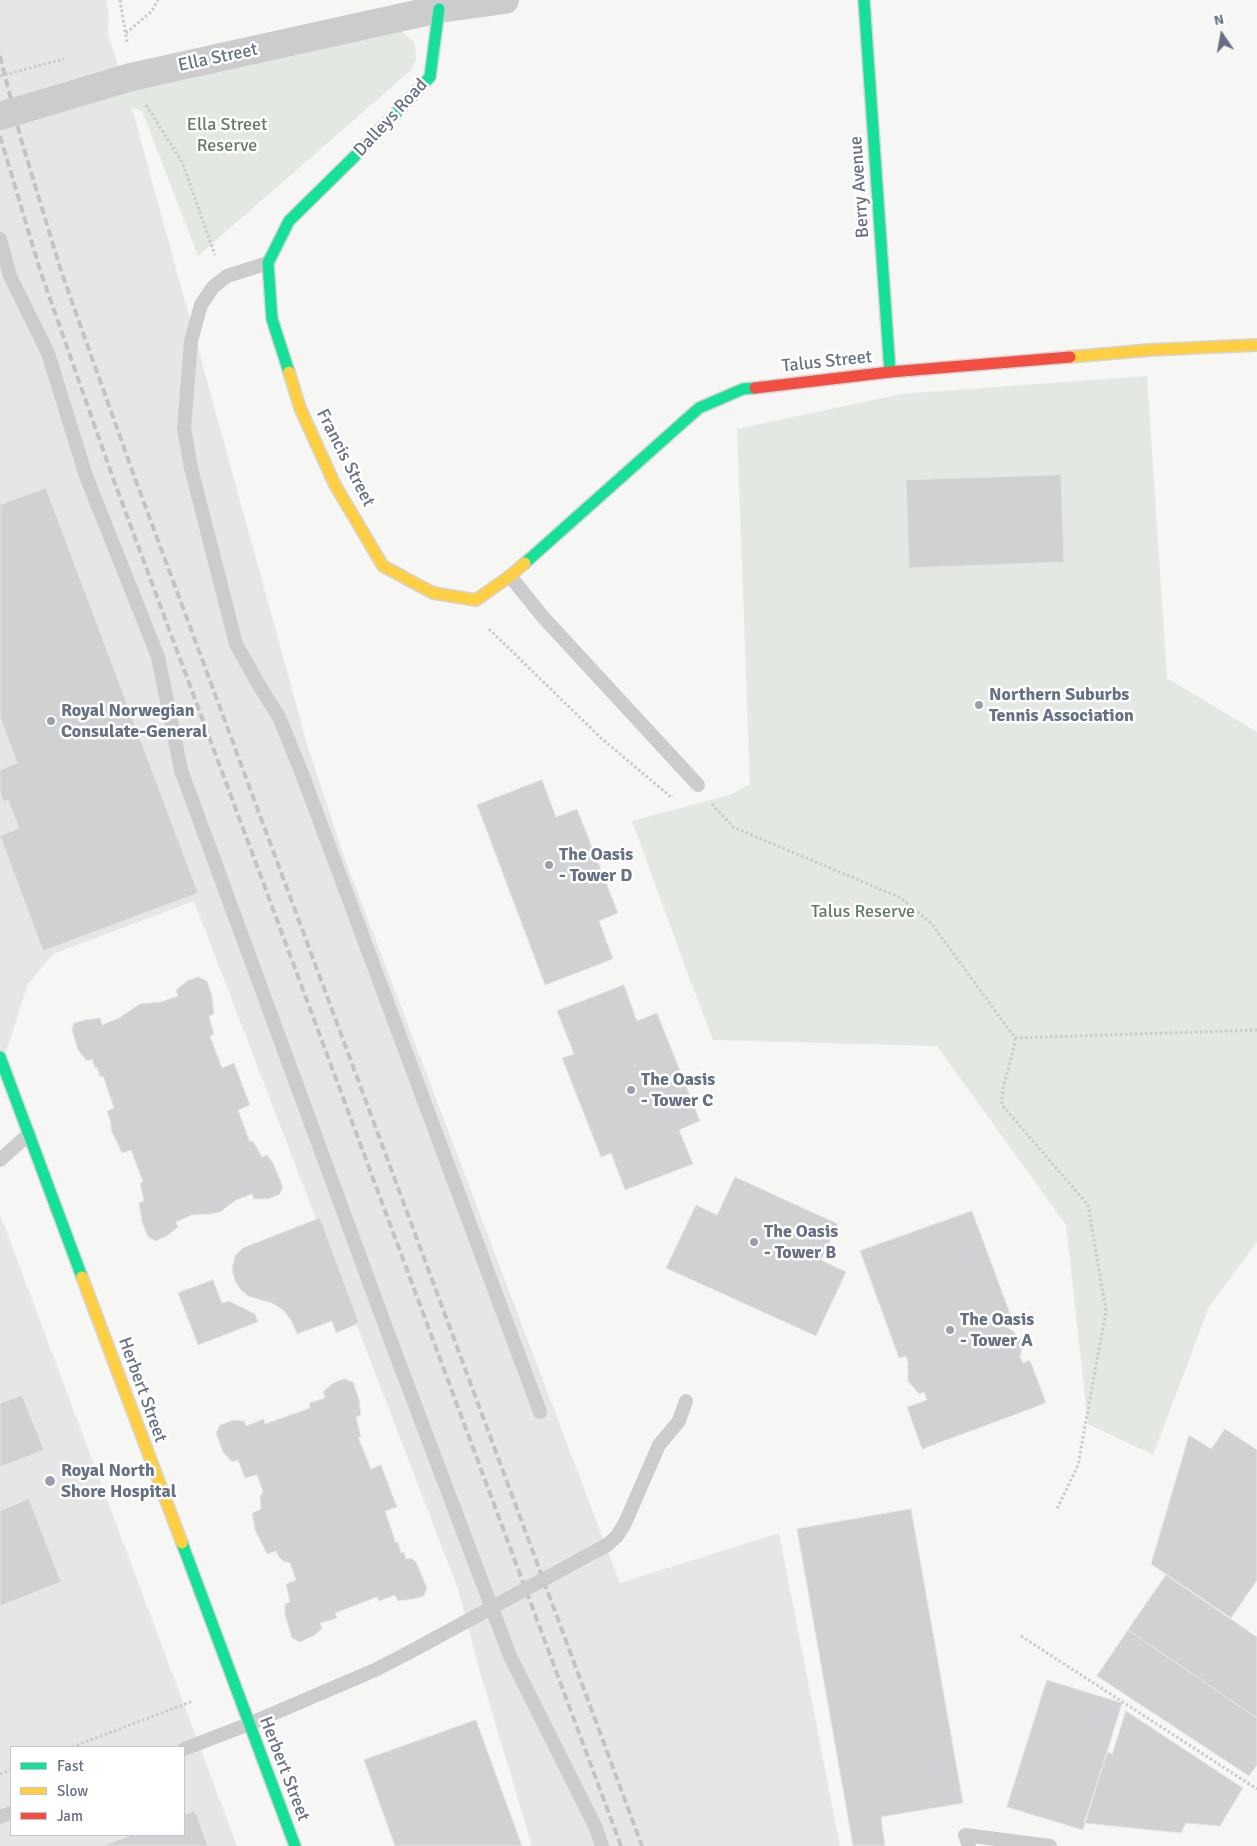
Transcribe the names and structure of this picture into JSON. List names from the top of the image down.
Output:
{
  "streets": {
    "street": [
      "Ella Street",
      "Dalleys Road",
      "Berry Avenue",
      "Talus Street",
      "Francis Street",
      "Herbert Street"
    ]
  },
  "crossings": [
    ["Ella Street", "Dalleys Road"],
    ["Dalleys Road", "Francis Street"],
    ["Berry Avenue", "Talus Street"],
    ["Talus Street", "Francis Street"]
  ],
  "parks": ["Ella Street Reserve", "Talus Reserve"],
  "places": [
    "Northern Suburbs Tennis Association",
    "Royal Norwegian Consulate-General",
    "The Oasis - Tower D",
    "The Oasis - Tower C",
    "The Oasis - Tower B",
    "The Oasis - Tower A",
    "Royal North Shore Hospital"
  ],
  "legend": ["Fast", "Slow", "Jam"],
  "north": "top"
}
